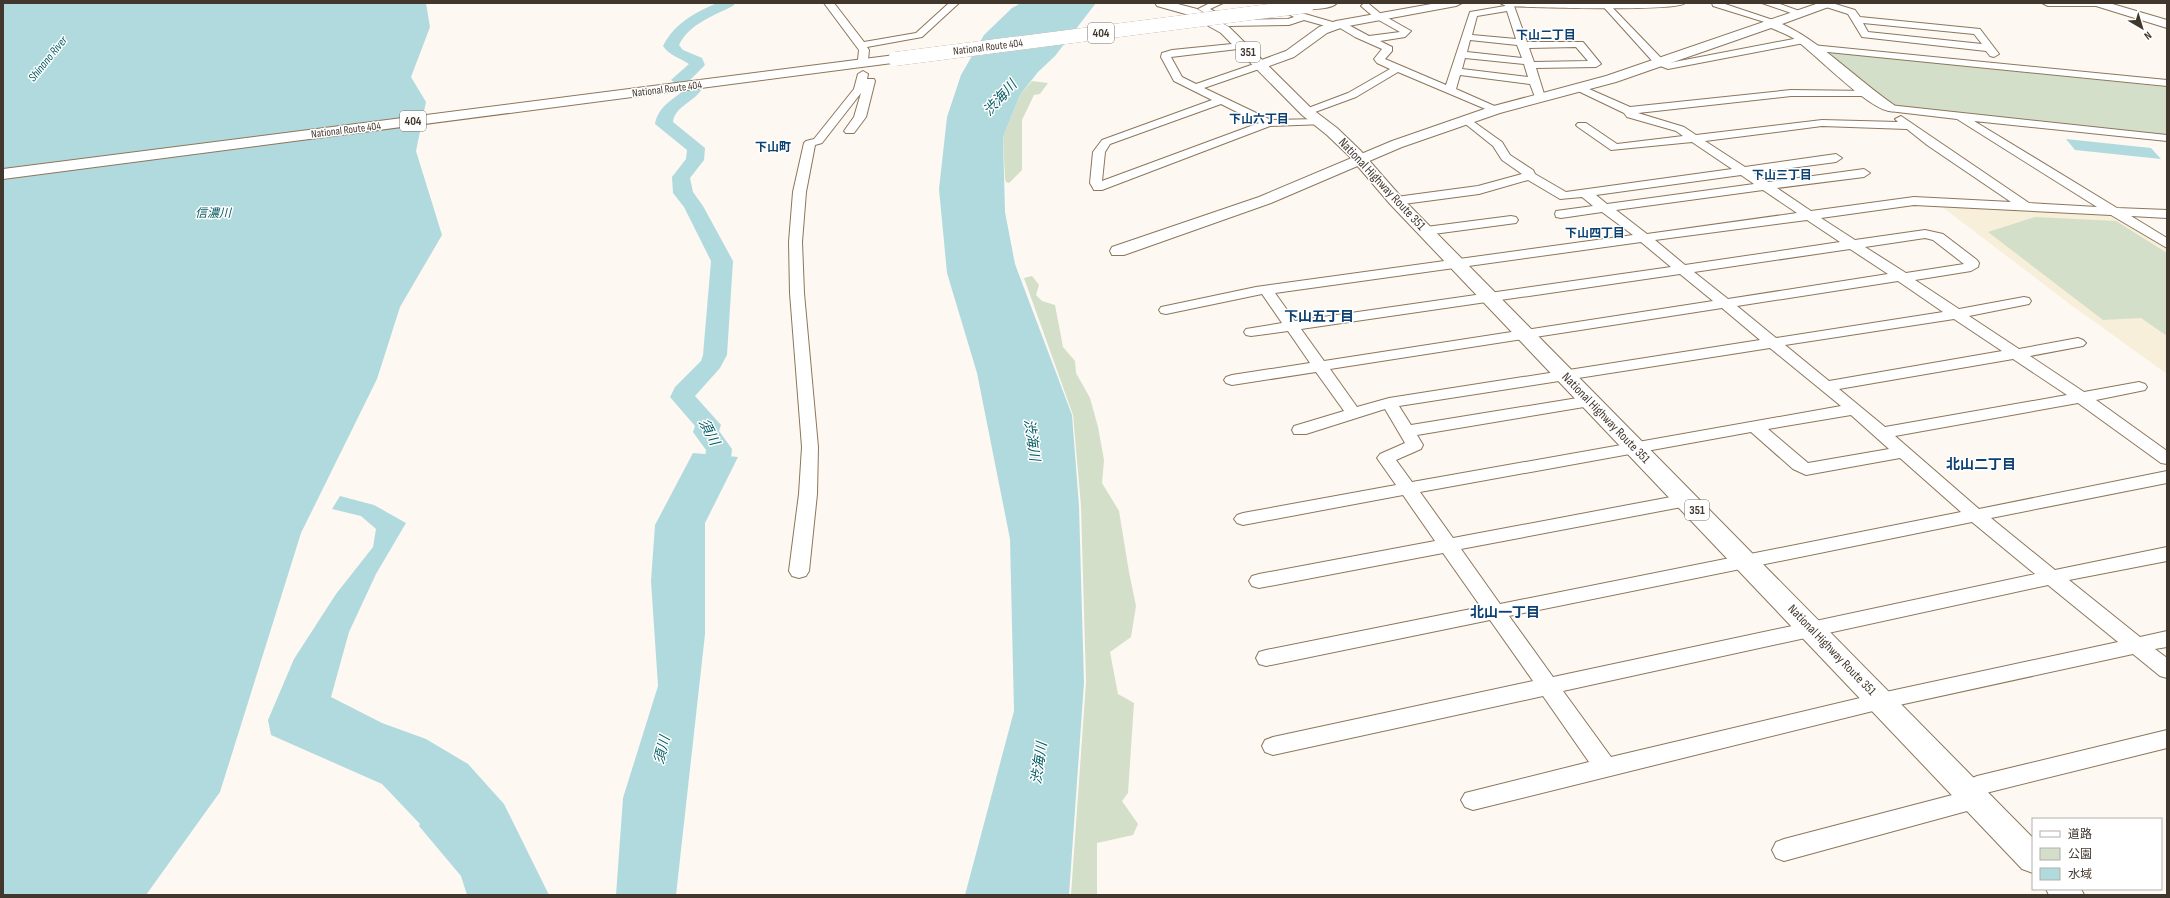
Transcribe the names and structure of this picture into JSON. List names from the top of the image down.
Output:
{
  "streets": {
    "highway": [
      "404",
      "National Route 404",
      "351",
      "National Highway Route 351"
    ]
  },
  "districts": [
    "下山二丁目",
    "下山六丁目",
    "下山町",
    "下山三丁目",
    "下山四丁目",
    "下山五丁目",
    "北山二丁目",
    "北山一丁目"
  ],
  "water": [
    "Shinano River",
    "渋海川",
    "信濃川",
    "須川"
  ],
  "legend": ["道路", "公園", "水域"],
  "north": "bottom right"
}
